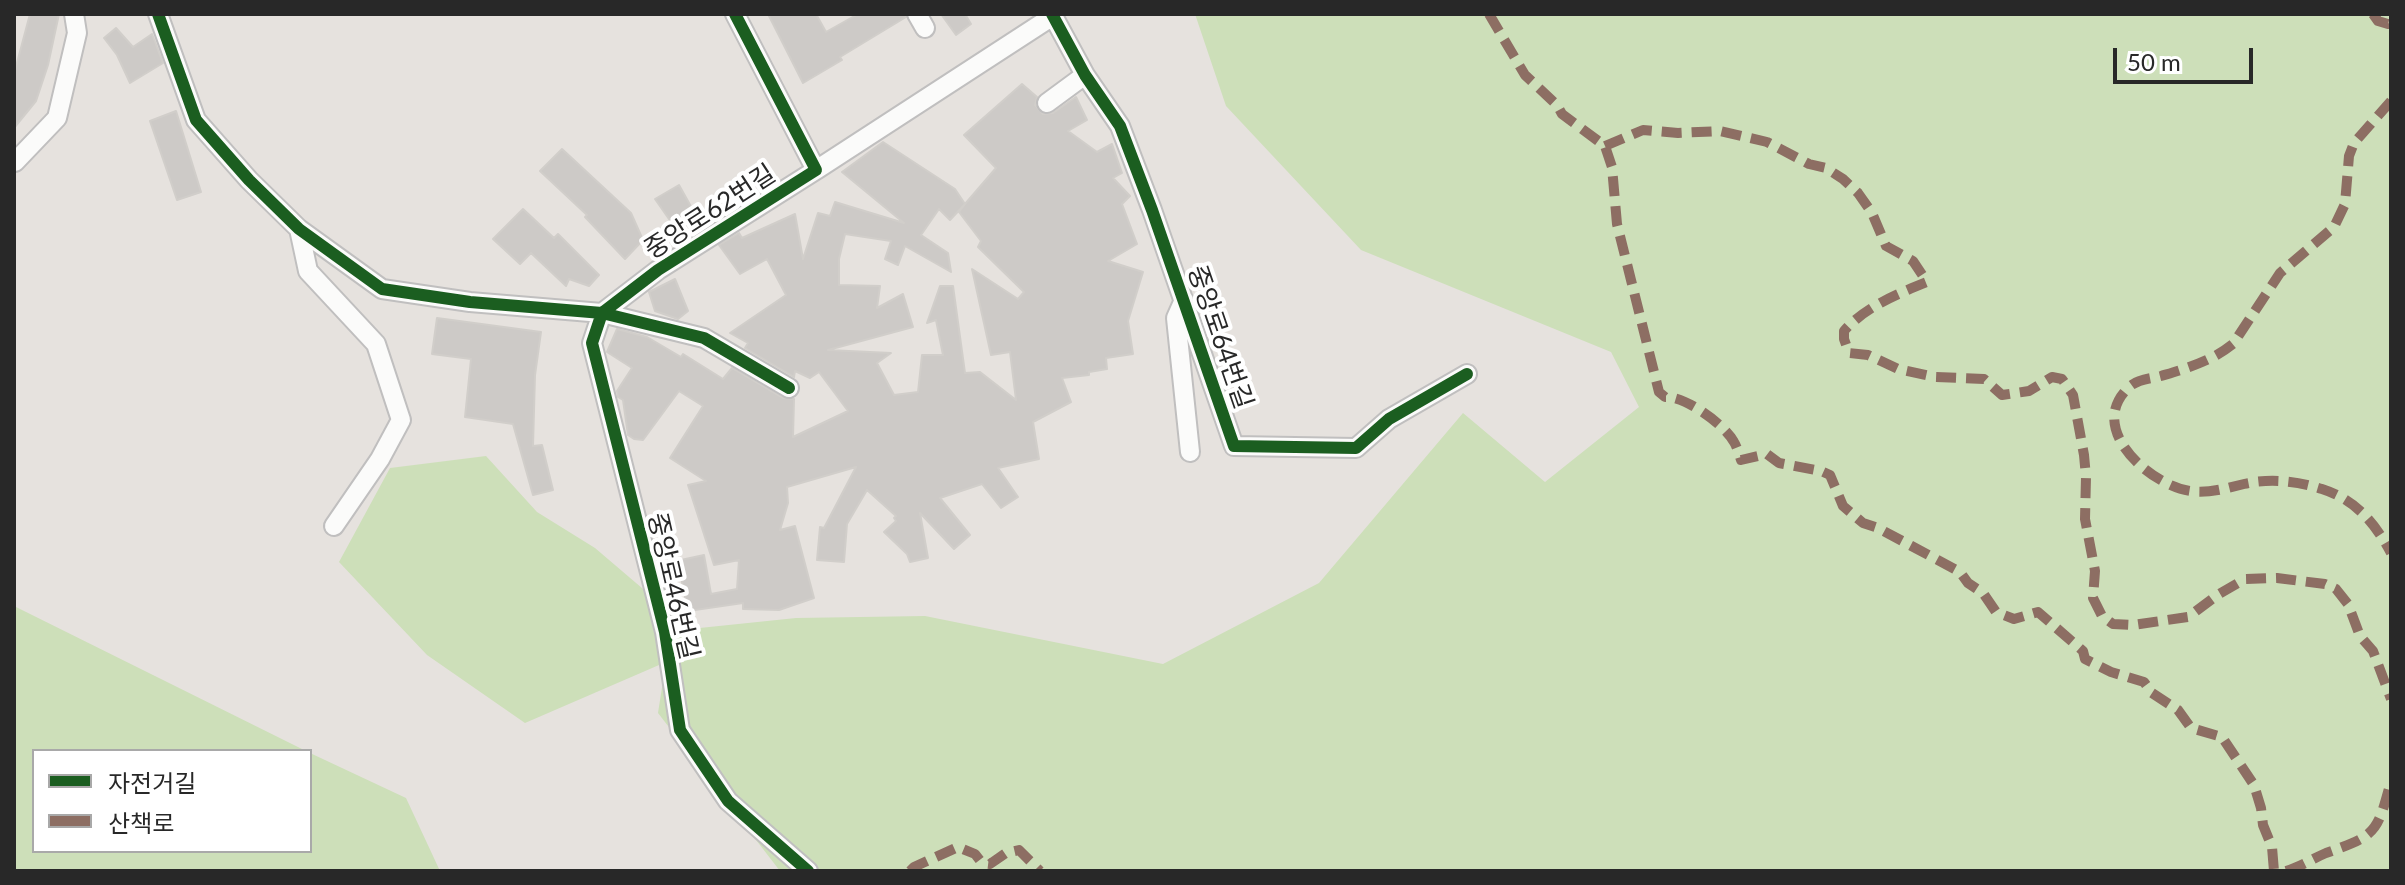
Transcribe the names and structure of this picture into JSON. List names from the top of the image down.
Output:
{
  "streets": {
    "street": ["중앙로62번길", "중앙로64번길", "중앙로46번길"]
  },
  "crossings": [
    ["중앙로62번길", "중앙로46번길"]
  ],
  "legend": ["자전거길", "산책로"],
  "scale_bar": "50 m"
}
